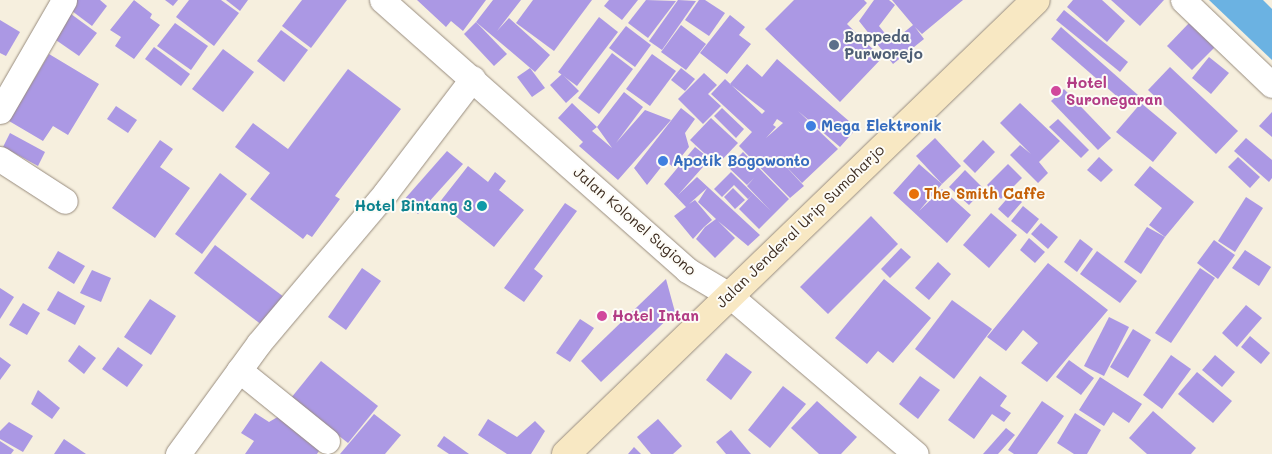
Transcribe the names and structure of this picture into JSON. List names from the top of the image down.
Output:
{
  "streets": {
    "main road": ["Jalan Jenderal Urip Sumoharjo"],
    "street": ["Jalan Kolonel Sugiono"]
  },
  "crossings": [
    ["Jalan Kolonel Sugiono", "Jalan Jenderal Urip Sumoharjo"]
  ],
  "places": [
    "Bappeda Purworejo",
    "Hotel Suronegaran",
    "Mega Elektronik",
    "Apotik Bogowonto",
    "The Smith Caffe",
    "Hotel Bintang 3",
    "Hotel Intan"
  ]
}
